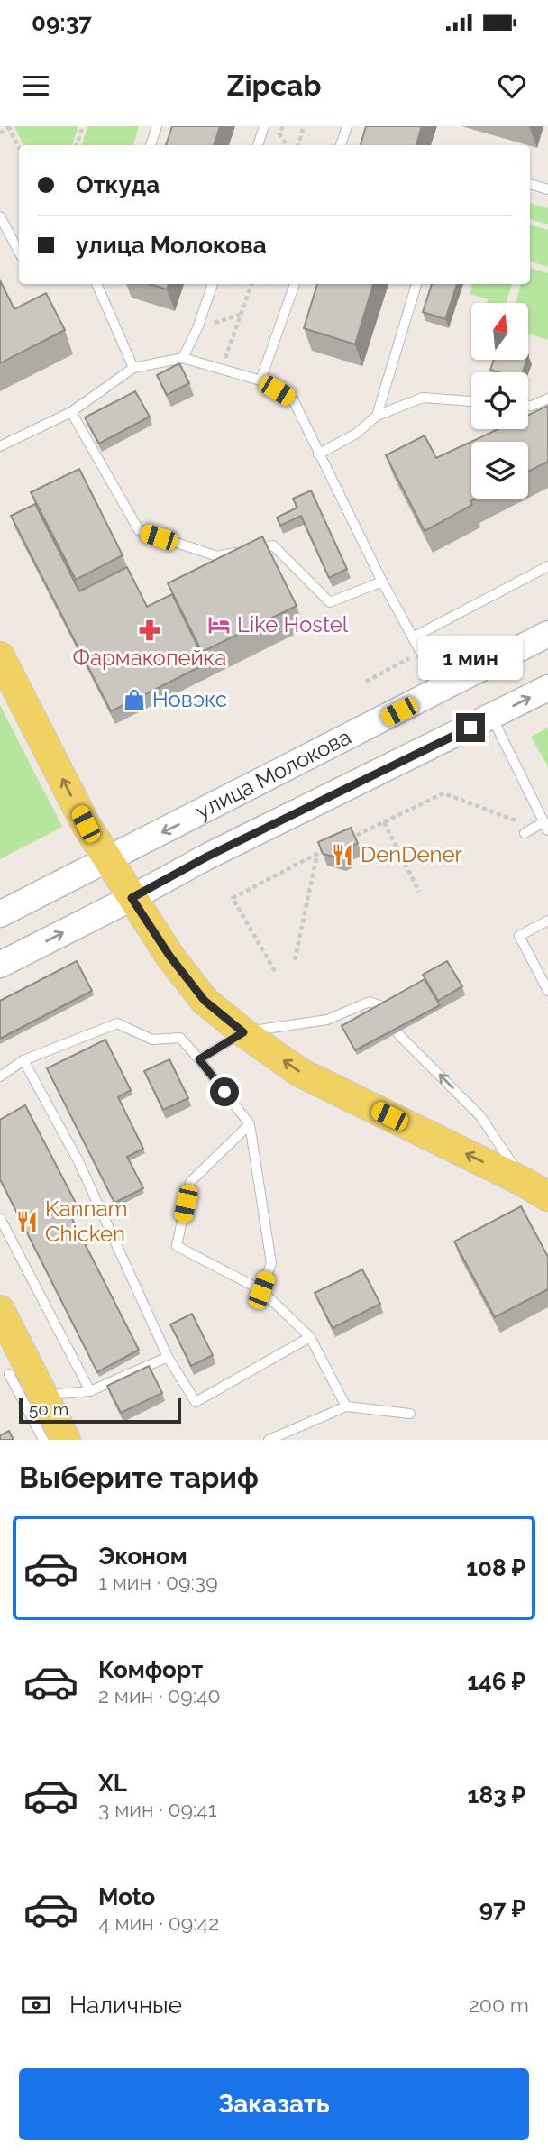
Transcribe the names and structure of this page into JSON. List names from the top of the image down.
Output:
{
  "streets": {
    "street": ["улица Молокова"]
  },
  "places": {
    "hotel": ["Like Hostel"],
    "pharmacy": ["Фармакопейка"],
    "shop": ["Новэкс"],
    "restaurant": ["DenDener", "Kannam Chicken"]
  },
  "scale_bar": "50 m",
  "north": "top",
  "page": {
    "status": "09:37",
    "header": "Zipcab",
    "banner": ["Откуда", "улица Молокова"],
    "bubble": "1 мин",
    "scale": "50 m",
    "heading": "Выберите тариф",
    "list": [
      {
        "name": "Эконом",
        "note": "1 мин · 09:39",
        "value": "108 ₽"
      },
      {
        "name": "Комфорт",
        "note": "2 мин · 09:40",
        "value": "146 ₽"
      },
      {
        "name": "XL",
        "note": "3 мин · 09:41",
        "value": "183 ₽"
      },
      {
        "name": "Moto",
        "note": "4 мин · 09:42",
        "value": "97 ₽"
      }
    ],
    "pay": ["Наличные", "200 m"],
    "buttons": "Заказать"
  }
}
